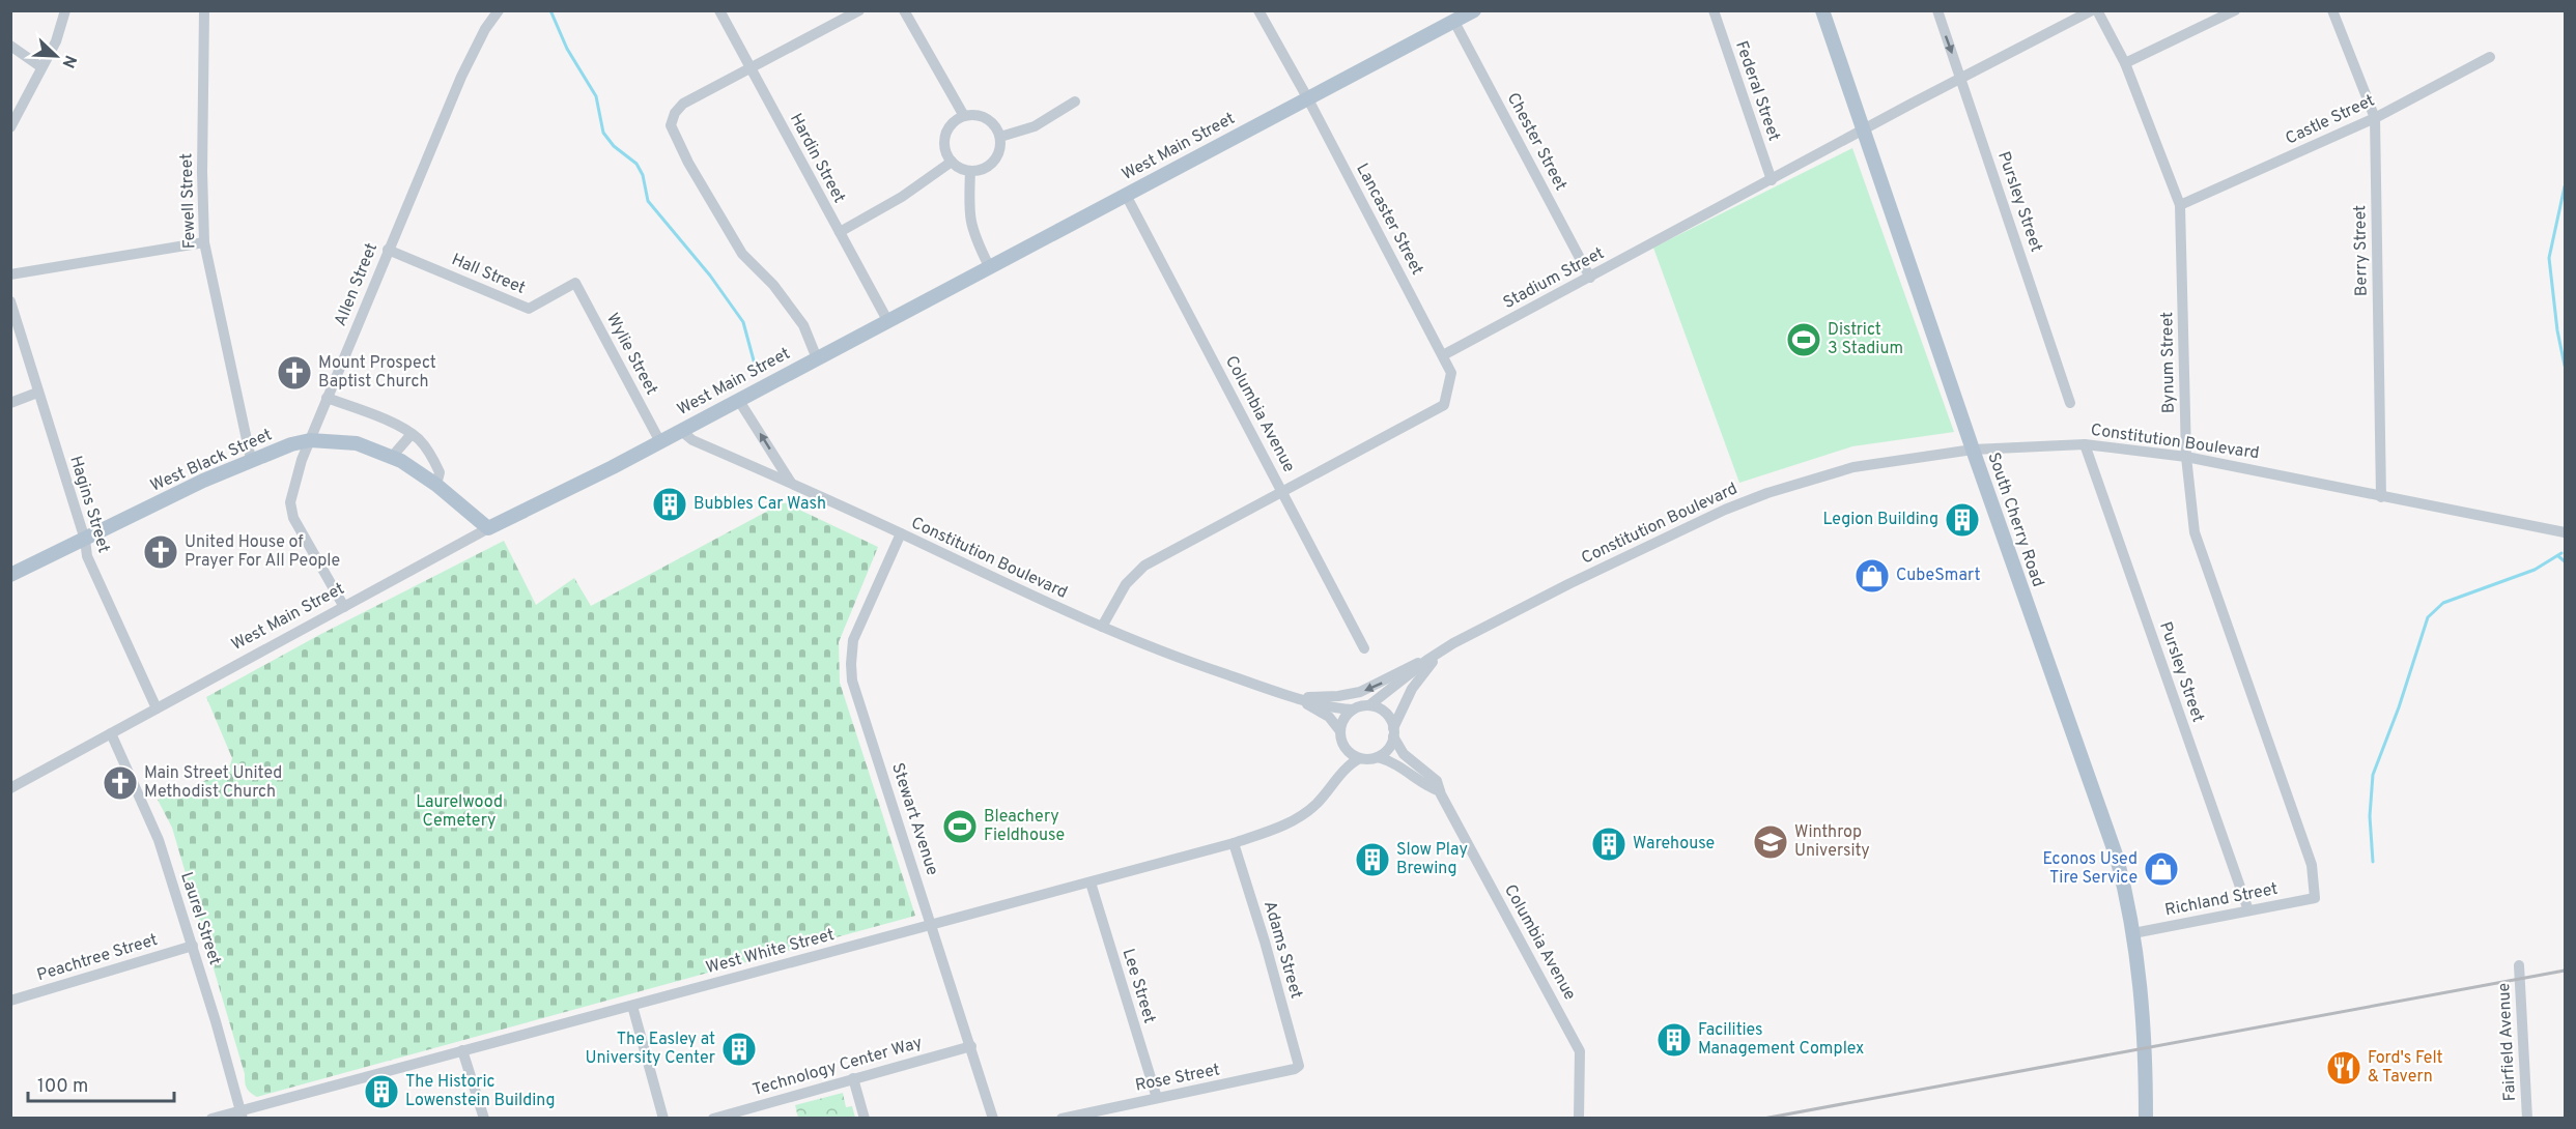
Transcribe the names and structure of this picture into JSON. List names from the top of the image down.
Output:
{
  "streets": {
    "main road": ["West Main Street", "West Black Street", "South Cherry Road"],
    "street": [
      "Federal Street",
      "Castle Street",
      "Chester Street",
      "Hardin Street",
      "Fewell Street",
      "Pursley Street",
      "Lancaster Street",
      "Berry Street",
      "Hall Street",
      "Stadium Street",
      "Allen Street",
      "Wylie Street",
      "Bynum Street",
      "Columbia Avenue",
      "Constitution Boulevard",
      "Hagins Street",
      "Stewart Avenue",
      "Richland Street",
      "Laurel Street",
      "Adams Street",
      "West White Street",
      "Peachtree Street",
      "Lee Street",
      "Fairfield Avenue",
      "Technology Center Way",
      "Rose Street"
    ]
  },
  "crossings": [
    ["Federal Street", "Stadium Street"],
    ["Castle Street", "Berry Street"],
    ["Castle Street", "Bynum Street"],
    ["Chester Street", "West Main Street"],
    ["Chester Street", "Stadium Street"],
    ["West Main Street", "Hardin Street"],
    ["West Main Street", "Lancaster Street"],
    ["West Main Street", "Allen Street"],
    ["West Main Street", "Wylie Street"],
    ["West Main Street", "Columbia Avenue"],
    ["West Main Street", "Constitution Boulevard"],
    ["West Main Street", "West Black Street"],
    ["West Main Street", "Hagins Street"],
    ["West Main Street", "Laurel Street"],
    ["Fewell Street", "West Black Street"],
    ["Pursley Street", "Stadium Street"],
    ["Pursley Street", "Constitution Boulevard"],
    ["Pursley Street", "Richland Street"],
    ["Lancaster Street", "Stadium Street"],
    ["Berry Street", "Constitution Boulevard"],
    ["Hall Street", "Allen Street"],
    ["Hall Street", "Wylie Street"],
    ["Stadium Street", "South Cherry Road"],
    ["Allen Street", "West Black Street"],
    ["Bynum Street", "Constitution Boulevard"],
    ["Bynum Street", "Richland Street"],
    ["Columbia Avenue", "Constitution Boulevard"],
    ["Columbia Avenue", "West White Street"],
    ["Constitution Boulevard", "South Cherry Road"],
    ["Constitution Boulevard", "Stewart Avenue"],
    ["Constitution Boulevard", "West White Street"],
    ["West Black Street", "Hagins Street"],
    ["South Cherry Road", "Richland Street"],
    ["Stewart Avenue", "West White Street"],
    ["Stewart Avenue", "Technology Center Way"],
    ["Laurel Street", "West White Street"],
    ["Laurel Street", "Peachtree Street"],
    ["Adams Street", "West White Street"],
    ["Adams Street", "Rose Street"],
    ["West White Street", "Lee Street"],
    ["Lee Street", "Rose Street"]
  ],
  "parks": ["Laurelwood Cemetery"],
  "places": {
    "sports": ["District 3 Stadium", "Bleachery Fieldhouse"],
    "church": ["Mount Prospect Baptist Church", "United House of Prayer For All People", "Main Street United Methodist Church"],
    "building": [
      "Bubbles Car Wash",
      "Legion Building",
      "Warehouse",
      "Slow Play Brewing",
      "Facilities Management Complex",
      "The Easley at University Center",
      "The Historic Lowenstein Building"
    ],
    "shop": ["CubeSmart", "Econos Used Tire Service"],
    "school or university": ["Winthrop University"],
    "restaurant": ["Ford's Felt & Tavern"]
  },
  "scale_bar": "100 m",
  "north": "bottom right"
}
